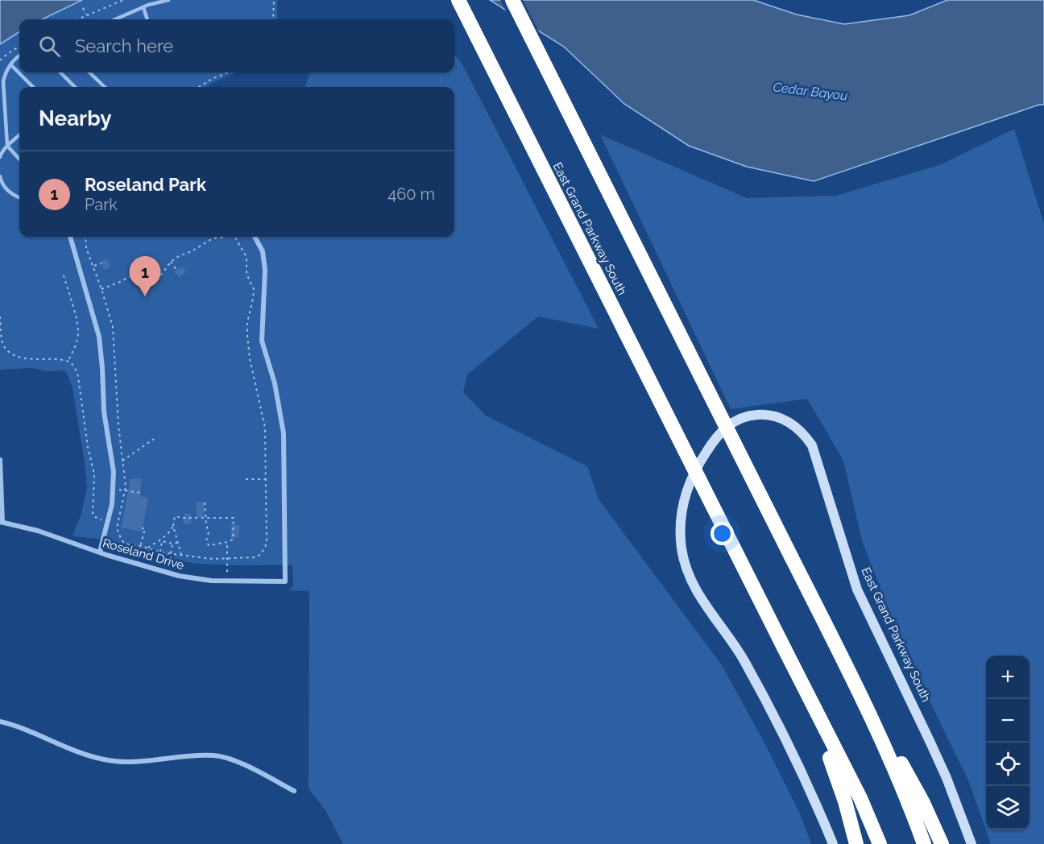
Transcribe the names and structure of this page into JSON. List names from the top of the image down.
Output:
{
  "streets": {
    "highway": ["East Grand Parkway South"],
    "street": ["Roseland Drive"]
  },
  "water": ["Cedar Bayou"],
  "page": {
    "search": "Search here",
    "heading": "Nearby",
    "list": [
      {
        "mark": "1",
        "name": "Roseland Park",
        "note": "Park",
        "value": "460 m"
      }
    ],
    "pins": "1",
    "map_buttons": ["+", "−"]
  }
}
